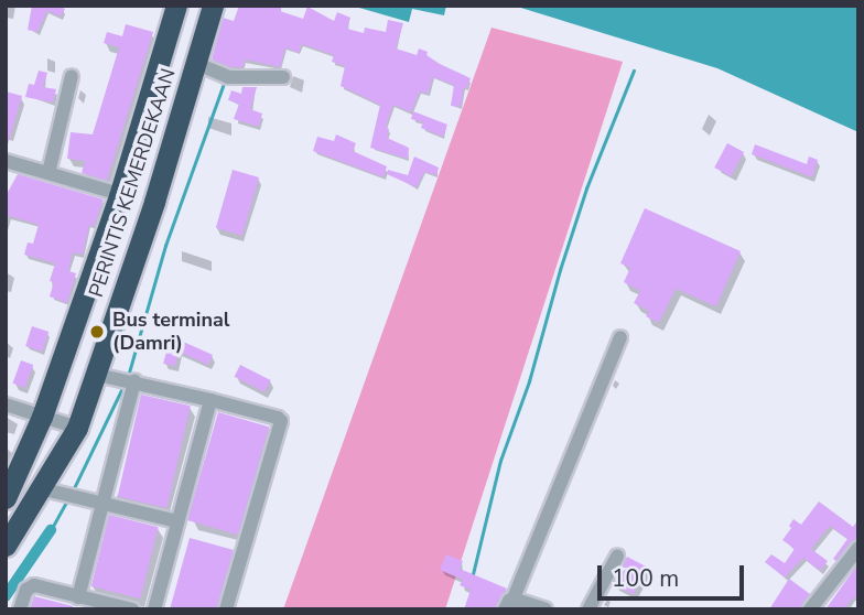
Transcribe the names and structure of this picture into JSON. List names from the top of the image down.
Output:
{
  "streets": {
    "highway": ["PERINTIS KEMERDEKAAN"]
  },
  "places": ["Bus terminal (Damri)"],
  "scale_bar": "100 m"
}
